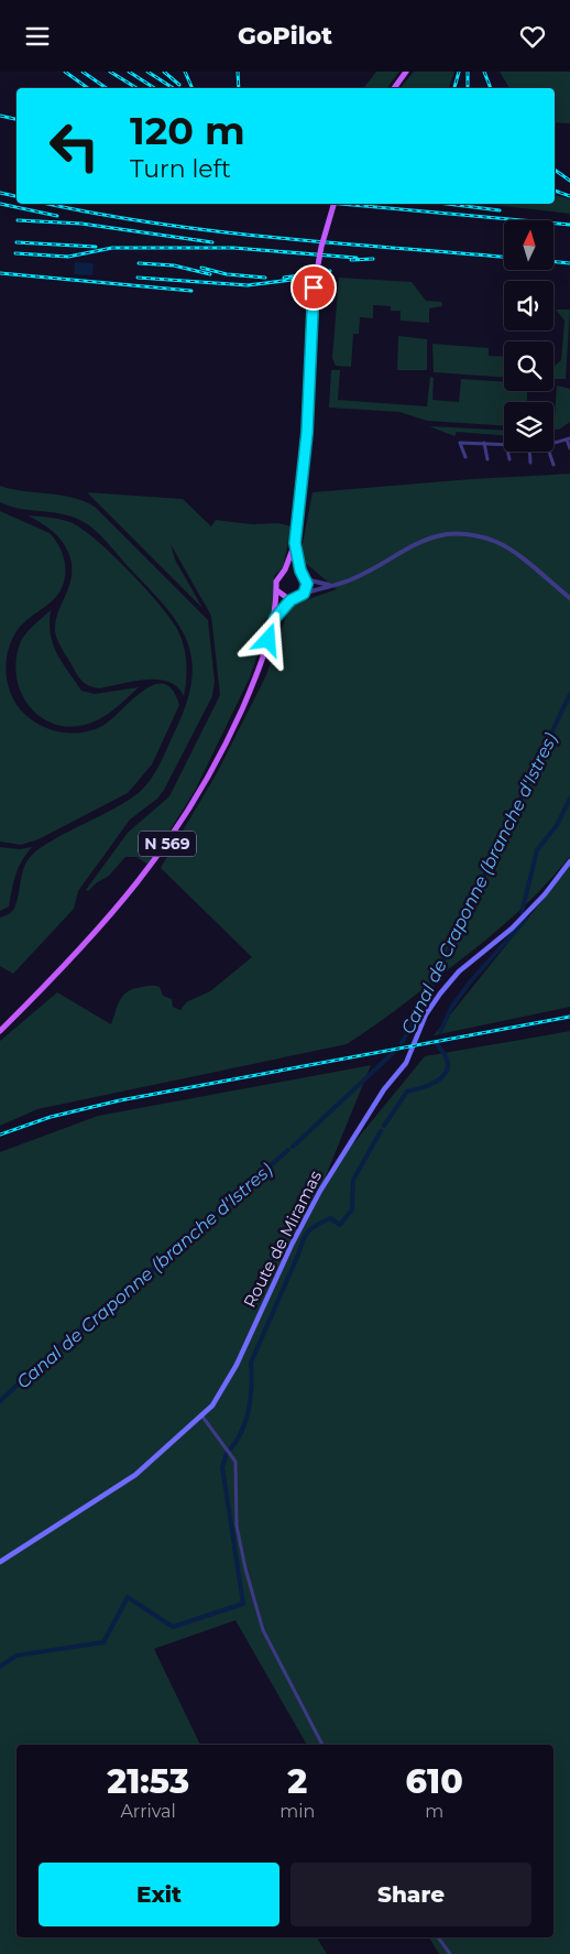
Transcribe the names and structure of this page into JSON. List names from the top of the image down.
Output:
{
  "streets": {
    "main road": ["N 569", "Route de Miramas"]
  },
  "water": ["Canal de Craponne (branche d'Istres)"],
  "north": "top",
  "page": {
    "header": "GoPilot",
    "turn": ["120 m", "Turn left"],
    "eta": [
      "21:53",
      "Arrival",
      "2",
      "min",
      "610",
      "m"
    ],
    "buttons": ["Exit", "Share"]
  }
}
